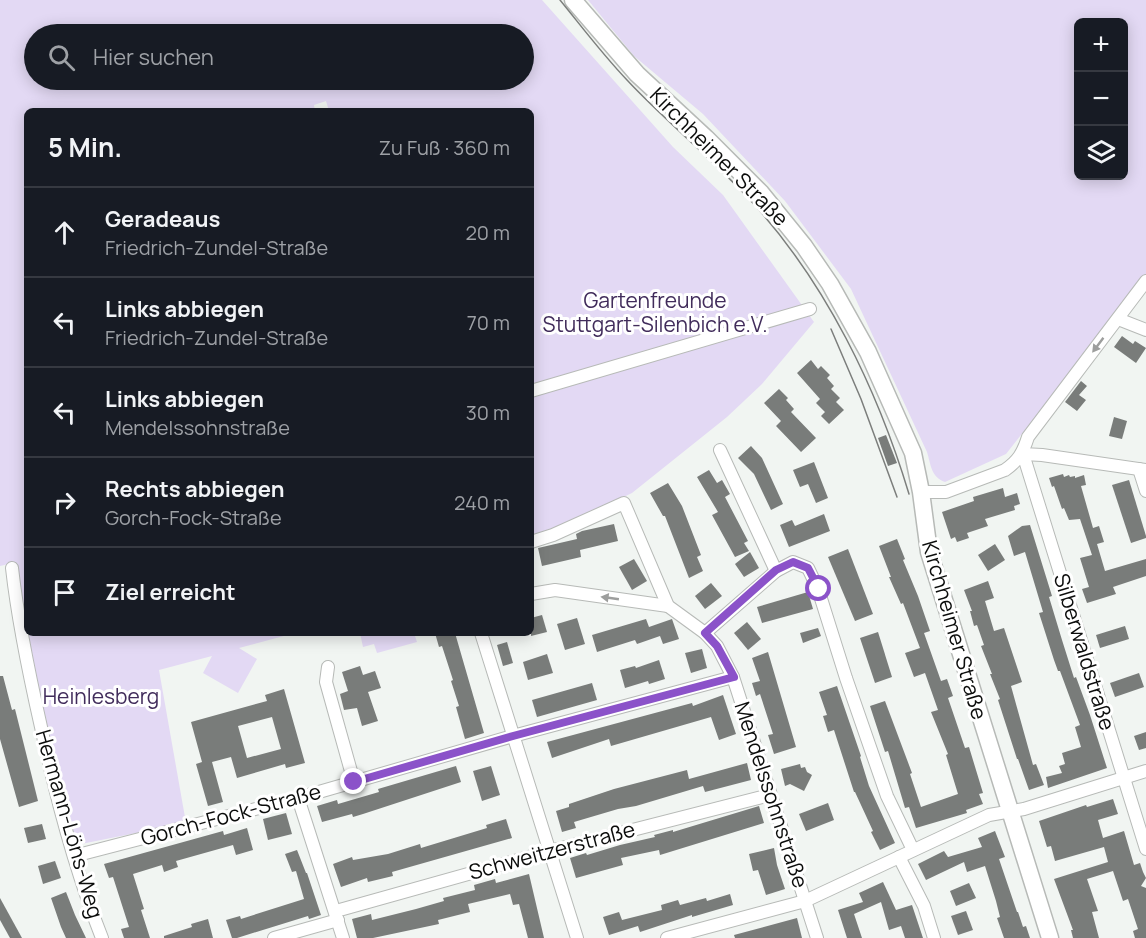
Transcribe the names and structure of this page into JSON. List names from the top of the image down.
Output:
{
  "streets": {
    "main road": ["Kirchheimer Straße"],
    "street": [
      "Silberwaldstraße",
      "Mendelssohnstraße",
      "Gorch-Fock-Straße",
      "Hermann-Löns-Weg",
      "Schweitzerstraße"
    ]
  },
  "crossings": [
    ["Mendelssohnstraße", "Gorch-Fock-Straße"],
    ["Mendelssohnstraße", "Schweitzerstraße"],
    ["Gorch-Fock-Straße", "Hermann-Löns-Weg"]
  ],
  "parks": ["Gartenfreunde Stuttgart-Silenbich e.V.", "Heinlesberg"],
  "page": {
    "map_buttons": ["+", "−"],
    "search": "Hier suchen",
    "heading": ["5 Min.", "Zu Fuß · 360 m"],
    "list": [
      ["Geradeaus", "Friedrich-Zundel-Straße", "20 m"],
      ["Links abbiegen", "Friedrich-Zundel-Straße", "70 m"],
      ["Links abbiegen", "Mendelssohnstraße", "30 m"],
      ["Rechts abbiegen", "Gorch-Fock-Straße", "240 m"],
      "Ziel erreicht"
    ]
  }
}
